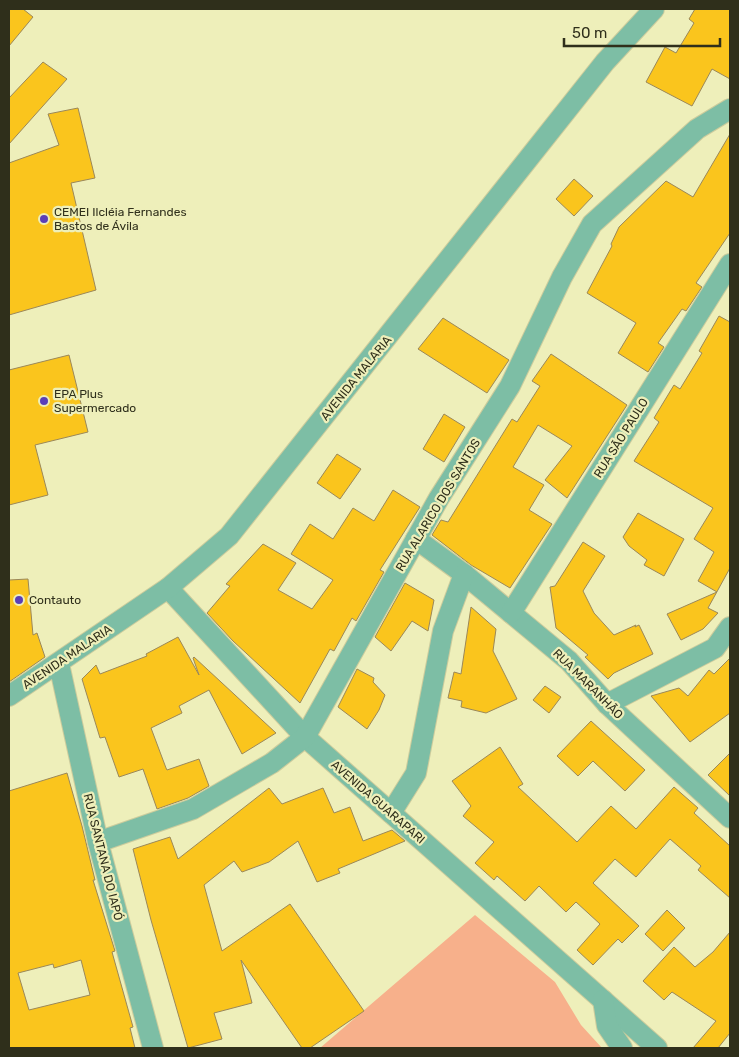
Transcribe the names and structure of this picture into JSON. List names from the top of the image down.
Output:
{
  "streets": {
    "street": [
      "AVENIDA MALARIA",
      "RUA SÃO PAULO",
      "RUA ALARICO DOS SANTOS",
      "RUA MARANHÃO",
      "AVENIDA GUARAPARI",
      "RUA SANTANA DO IAPÓ"
    ]
  },
  "crossings": [
    ["AVENIDA MALARIA", "AVENIDA GUARAPARI"],
    ["AVENIDA MALARIA", "RUA SANTANA DO IAPÓ"],
    ["RUA SÃO PAULO", "RUA MARANHÃO"],
    ["RUA ALARICO DOS SANTOS", "RUA MARANHÃO"],
    ["RUA ALARICO DOS SANTOS", "AVENIDA GUARAPARI"],
    ["RUA ALARICO DOS SANTOS", "RUA SANTANA DO IAPÓ"]
  ],
  "places": ["CEMEI Ilcléia Fernandes Bastos de Ávila", "EPA Plus Supermercado", "Contauto"],
  "scale_bar": "50 m"
}
